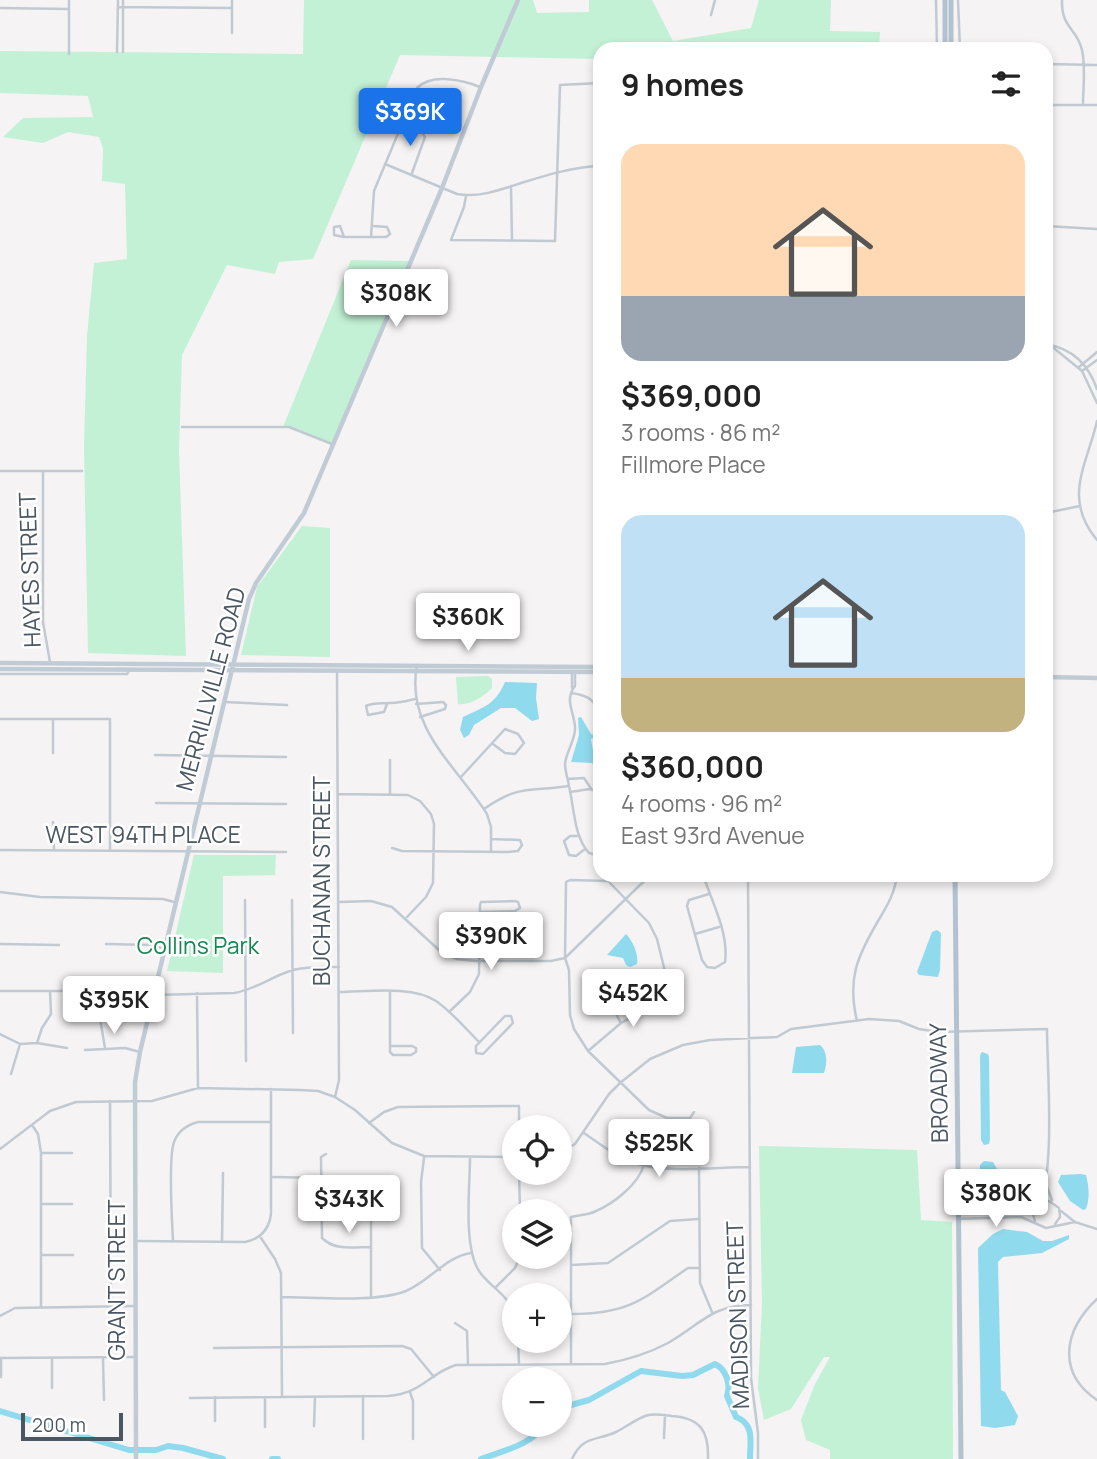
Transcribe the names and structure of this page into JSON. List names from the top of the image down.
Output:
{
  "streets": {
    "main road": ["BROADWAY"],
    "street": [
      "HAYES STREET",
      "MERRILLVILLE ROAD",
      "WEST 94TH PLACE",
      "BUCHANAN STREET",
      "GRANT STREET",
      "MADISON STREET"
    ]
  },
  "crossings": [
    ["MERRILLVILLE ROAD", "WEST 94TH PLACE"],
    ["MERRILLVILLE ROAD", "GRANT STREET"]
  ],
  "parks": ["Collins Park"],
  "scale_bar": "200 m",
  "page": {
    "heading": "9 homes",
    "price": [
      "$369K",
      "$308K",
      "$360K",
      "$390K",
      "$452K",
      "$395K",
      "$525K",
      "$380K",
      "$343K"
    ],
    "list": [
      {
        "name": "$369,000",
        "note": "3 rooms · 86 m² · Fillmore Place"
      },
      {
        "name": "$360,000",
        "note": "4 rooms · 96 m² · East 93rd Avenue"
      }
    ],
    "map_buttons": ["+", "−"],
    "scale": "200 m"
  }
}
